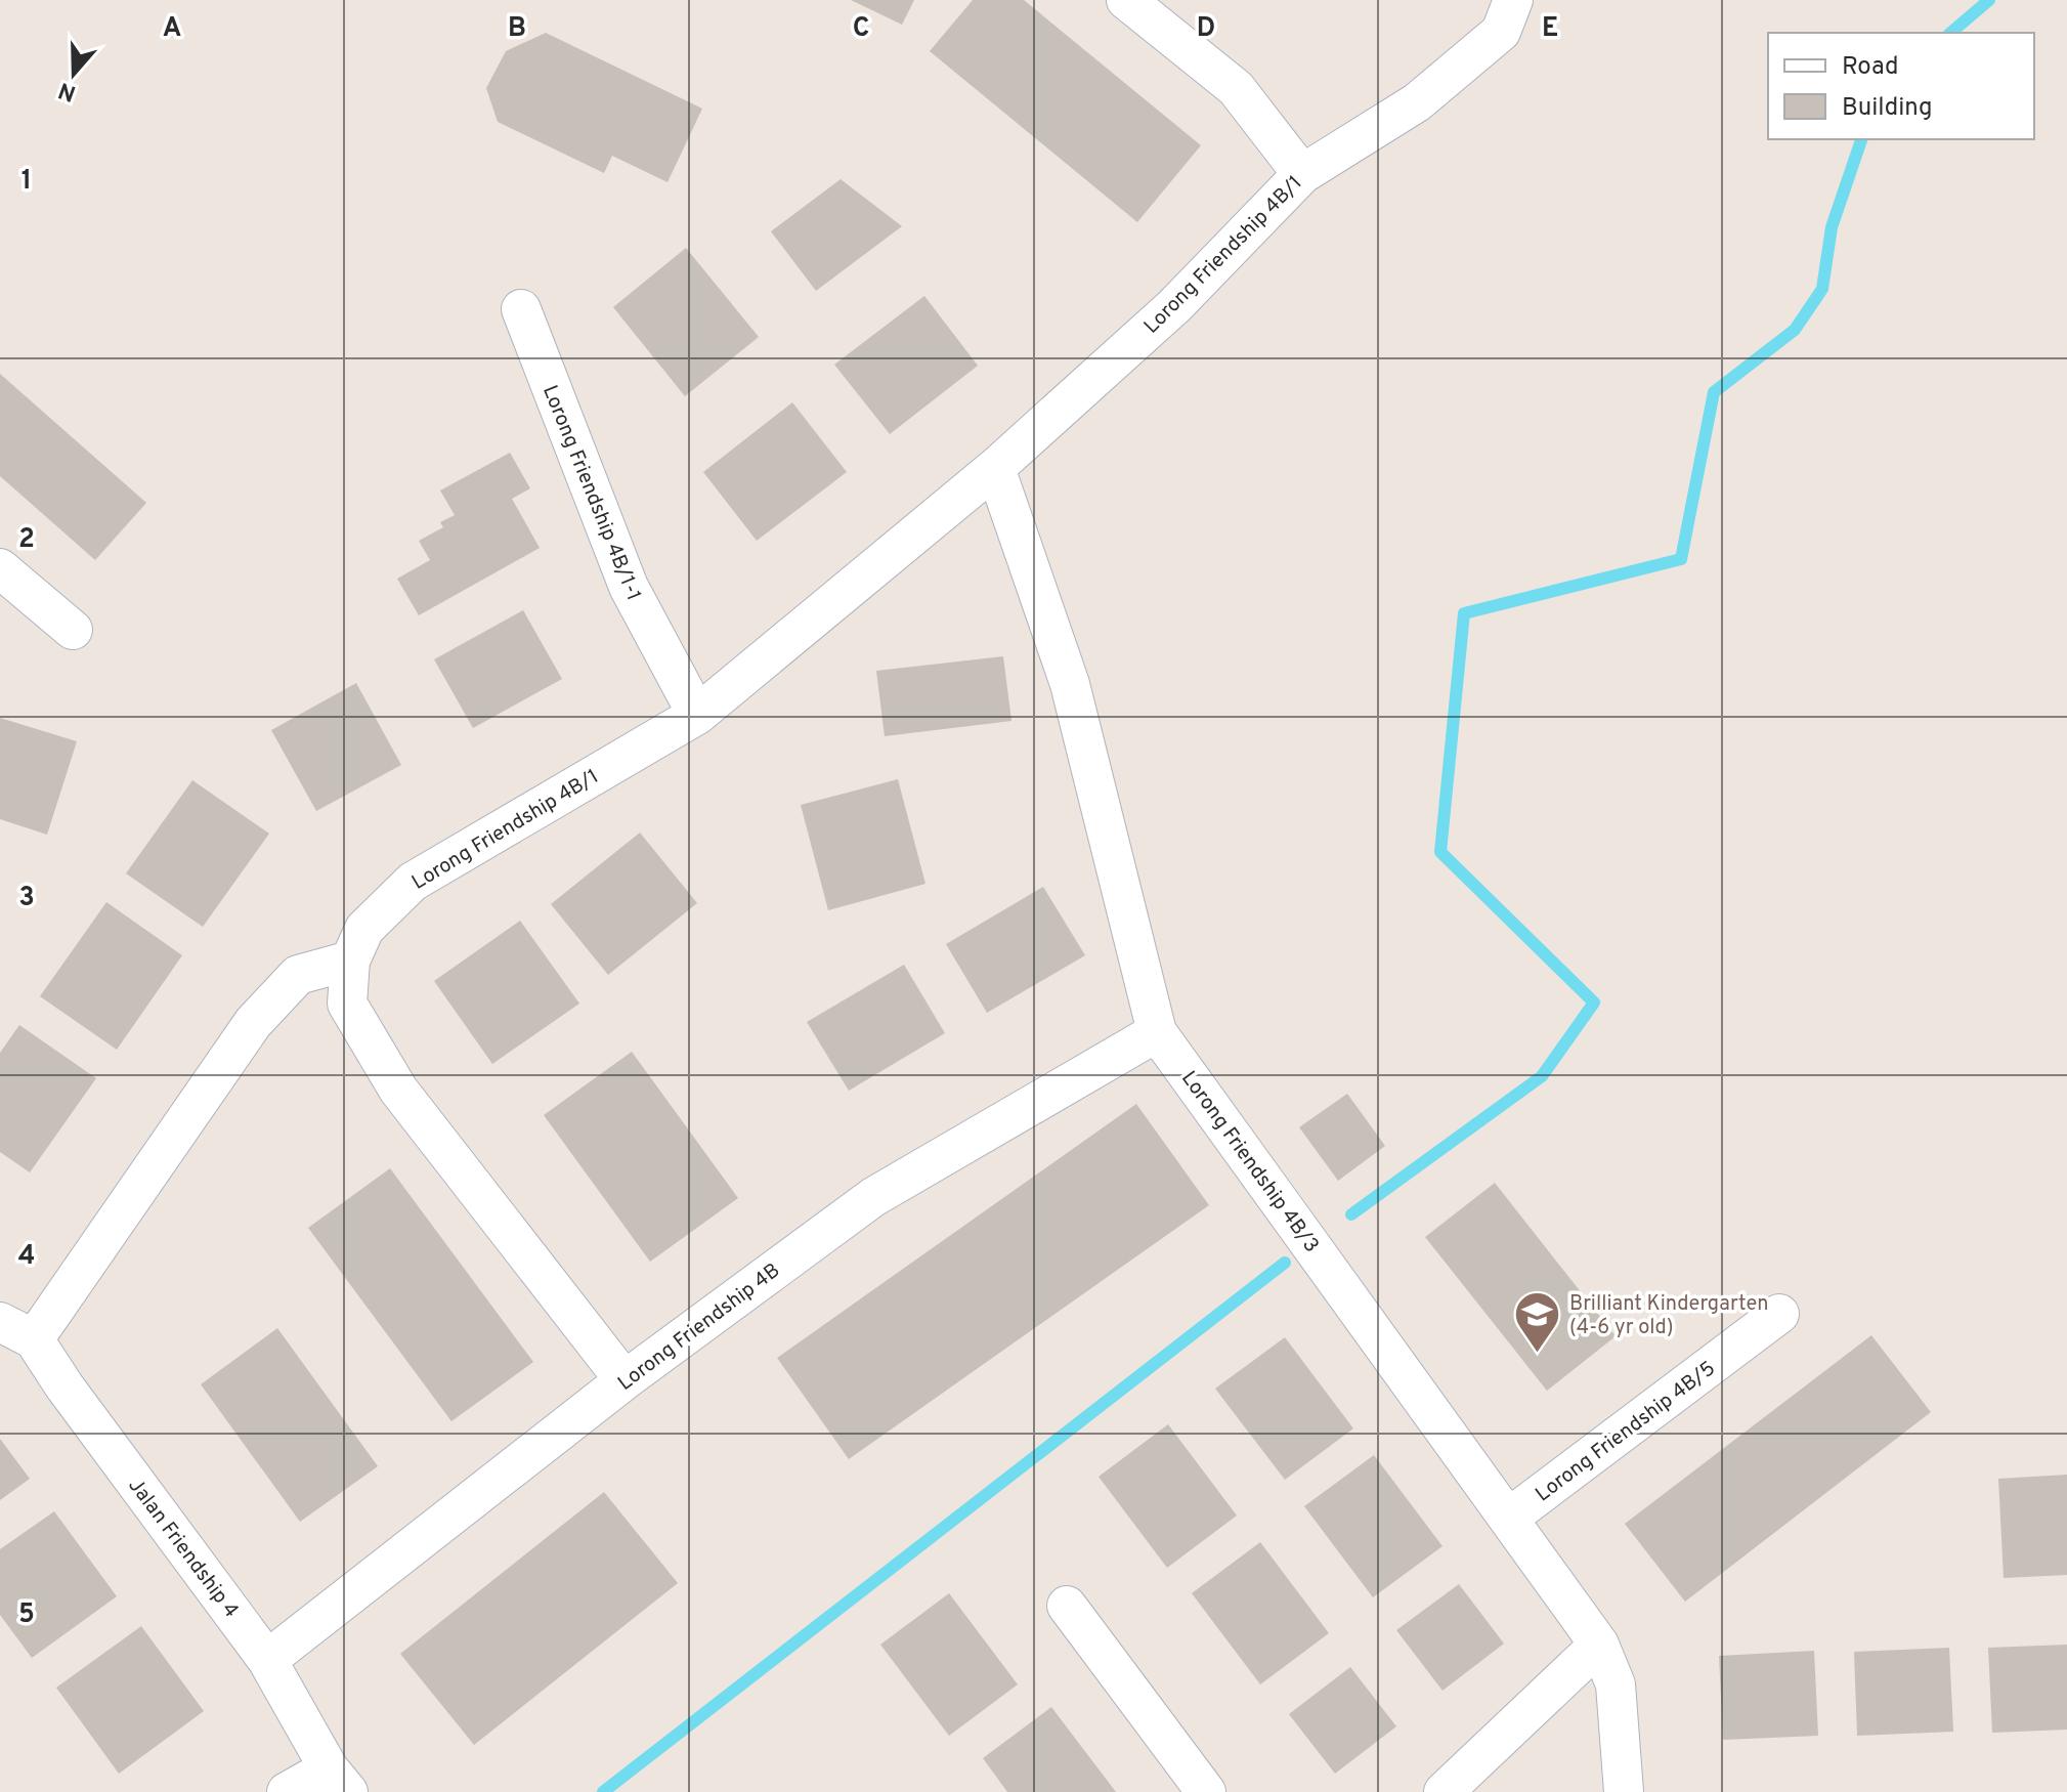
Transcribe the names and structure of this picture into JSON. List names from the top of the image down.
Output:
{
  "streets": {
    "street": [
      "Lorong Friendship 4B/1",
      "Lorong Friendship 4B/1-1",
      "Lorong Friendship 4B/3",
      "Lorong Friendship 4B",
      "Lorong Friendship 4B/5",
      "Jalan Friendship 4"
    ]
  },
  "crossings": [
    ["Lorong Friendship 4B/1", "Lorong Friendship 4B/1-1"],
    ["Lorong Friendship 4B/1", "Lorong Friendship 4B/3"],
    ["Lorong Friendship 4B/1", "Lorong Friendship 4B"],
    ["Lorong Friendship 4B/3", "Lorong Friendship 4B"],
    ["Lorong Friendship 4B/3", "Lorong Friendship 4B/5"],
    ["Lorong Friendship 4B", "Jalan Friendship 4"]
  ],
  "places": {
    "school or university": ["Brilliant Kindergarten (4-6 yr old)"]
  },
  "legend": ["Road", "Building"],
  "north": "bottom",
  "grid": {
    "columns": [
      "A",
      "B",
      "C",
      "D",
      "E"
    ],
    "rows": [
      "1",
      "2",
      "3",
      "4",
      "5"
    ]
  }
}
